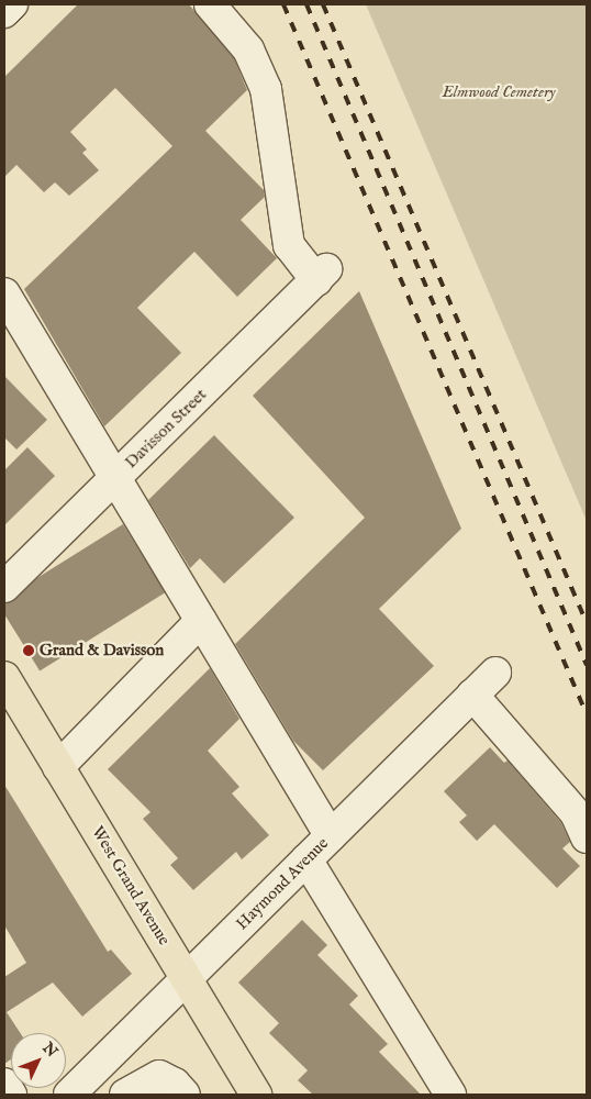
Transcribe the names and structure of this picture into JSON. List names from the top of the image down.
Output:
{
  "streets": {
    "main road": ["West Grand Avenue"],
    "street": ["Davisson Street", "Haymond Avenue"]
  },
  "crossings": [
    ["Haymond Avenue", "West Grand Avenue"]
  ],
  "parks": ["Elmwood Cemetery"],
  "places": ["Grand & Davisson"],
  "north": "top right"
}
